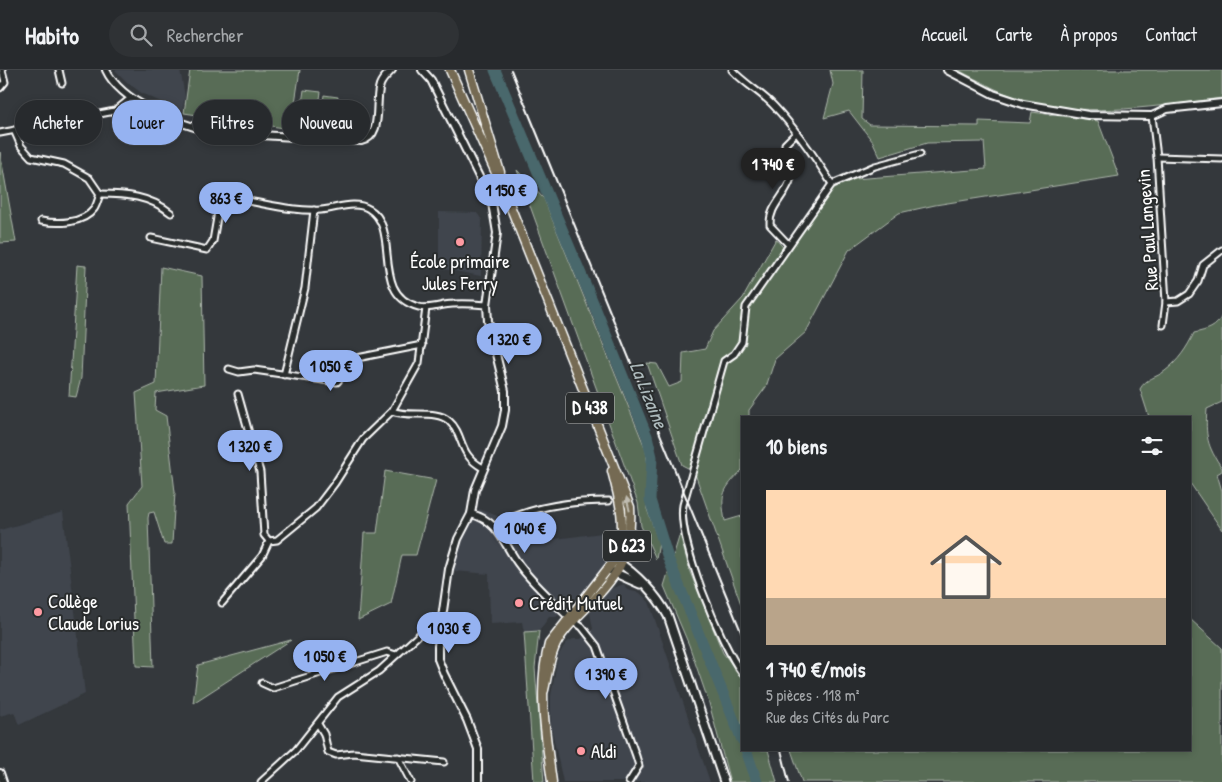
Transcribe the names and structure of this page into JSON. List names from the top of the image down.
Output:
{
  "streets": {
    "main road": ["D 438", "D 623"],
    "street": ["Rue Paul Langevin"]
  },
  "crossings": [
    ["D 438", "D 623"]
  ],
  "water": ["La Lizaine"],
  "places": [
    "École primaire Jules Ferry",
    "Crédit Mutuel",
    "Collège Claude Lorius",
    "Aldi"
  ],
  "page": {
    "header": "Habito",
    "search": "Rechercher",
    "nav": [
      "Accueil",
      "Carte",
      "À propos",
      "Contact"
    ],
    "chip": [
      "Acheter",
      "Louer",
      "Filtres",
      "Nouveau"
    ],
    "price": [
      "1 740 €",
      "1 150 €",
      "863 €",
      "1 320 €",
      "1 050 €",
      "1 320 €",
      "1 040 €",
      "1 030 €",
      "1 050 €",
      "1 390 €"
    ],
    "heading": "10 biens",
    "list": [
      {
        "name": "1 740 €/mois",
        "note": "5 pièces · 118 m² · Rue des Cités du Parc"
      }
    ]
  }
}
